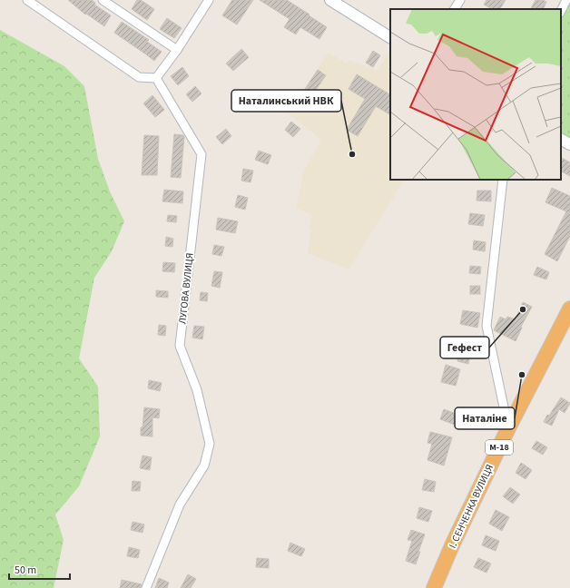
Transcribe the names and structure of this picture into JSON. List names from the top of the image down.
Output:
{
  "streets": {
    "highway": ["М-18", "І. СЕНЧЕНКА ВУЛИЦЯ"],
    "street": ["ЛУГОВА ВУЛИЦЯ"]
  },
  "places": ["Наталинський НВК", "Гефест", "Наталіне"],
  "scale_bar": "50 m"
}
